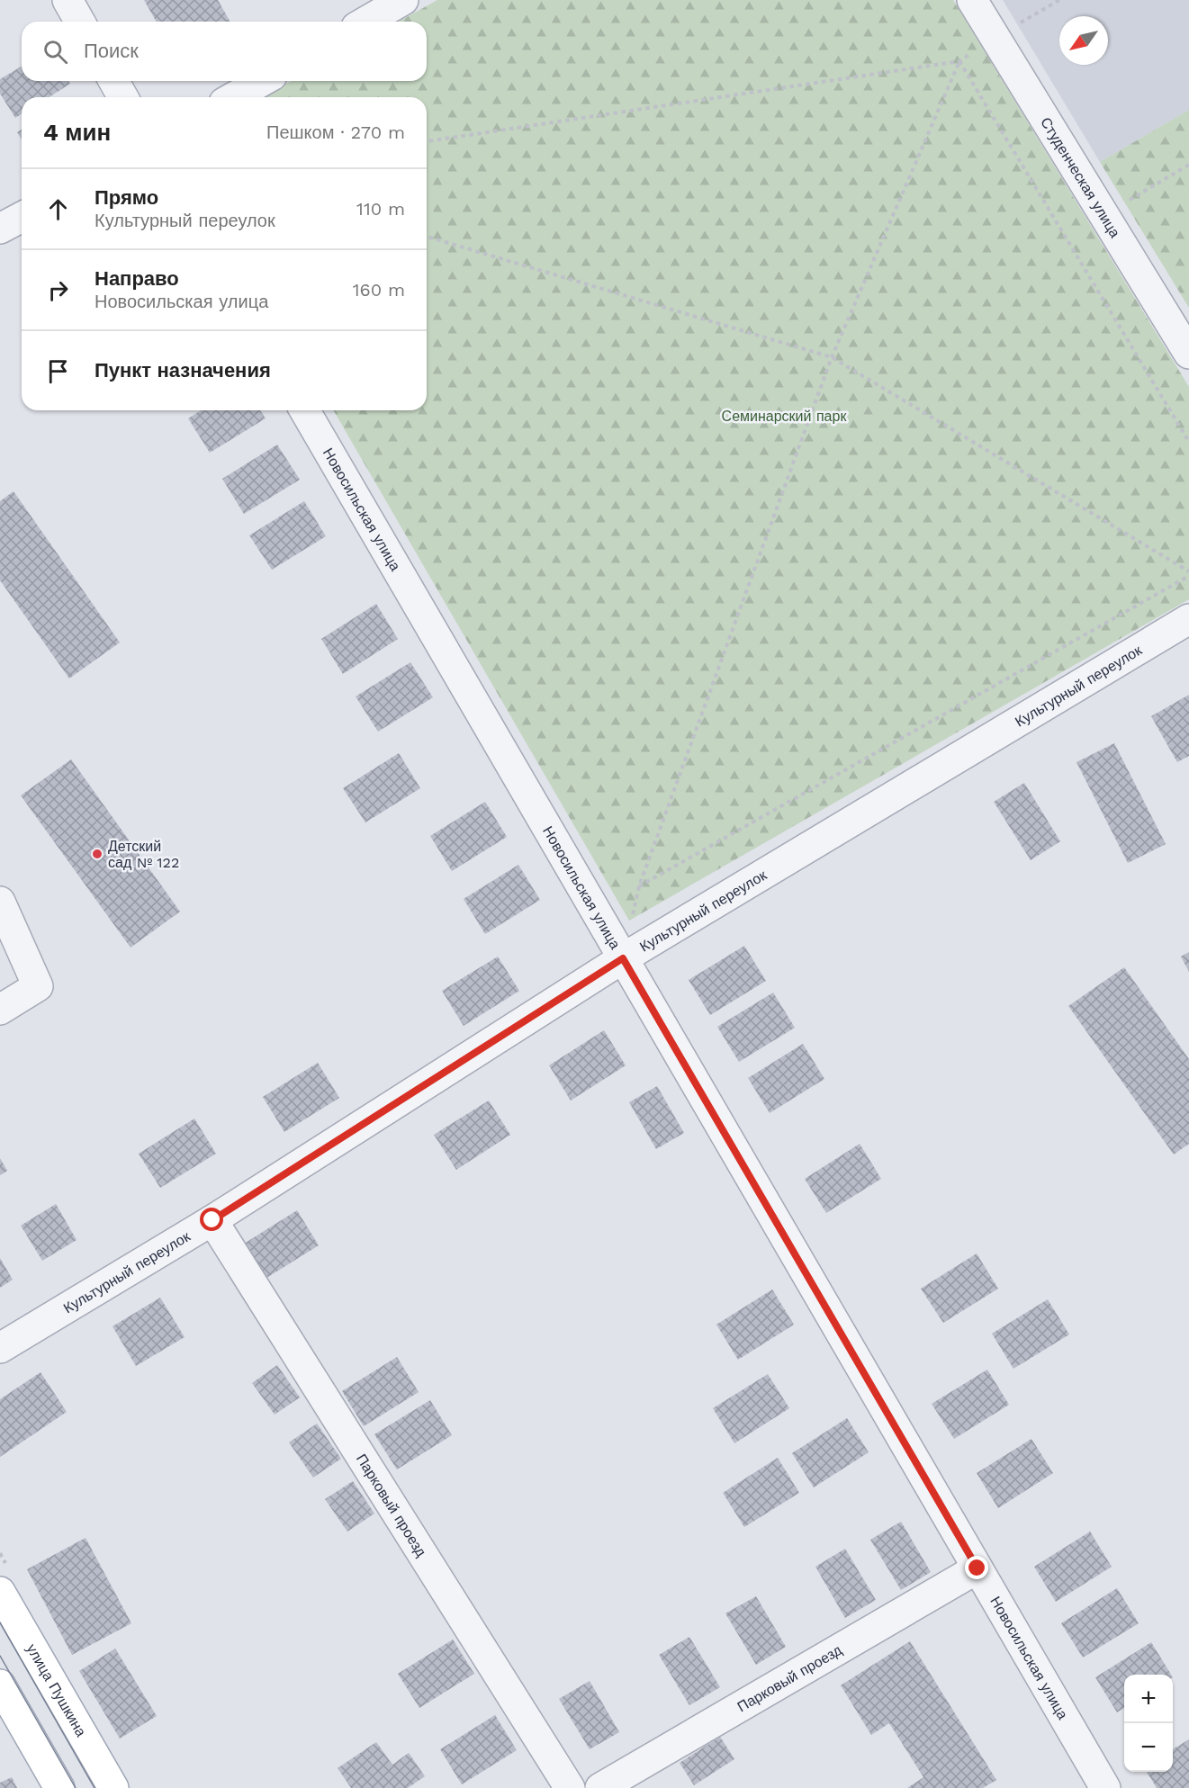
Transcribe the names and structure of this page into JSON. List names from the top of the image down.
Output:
{
  "streets": {
    "main road": ["улица Пушкина"],
    "street": [
      "Студенческая улица",
      "Новосильская улица",
      "Культурный переулок",
      "Парковый проезд"
    ]
  },
  "crossings": [
    ["Новосильская улица", "Культурный переулок"],
    ["Новосильская улица", "Парковый проезд"],
    ["Культурный переулок", "Парковый проезд"]
  ],
  "parks": ["Семинарский парк"],
  "places": ["Детский сад № 122"],
  "north": "bottom left",
  "page": {
    "search": "Поиск",
    "heading": ["4 мин", "Пешком · 270 m"],
    "list": [
      ["Прямо", "Культурный переулок", "110 m"],
      ["Направо", "Новосильская улица", "160 m"],
      "Пункт назначения"
    ],
    "map_buttons": ["+", "−"]
  }
}
